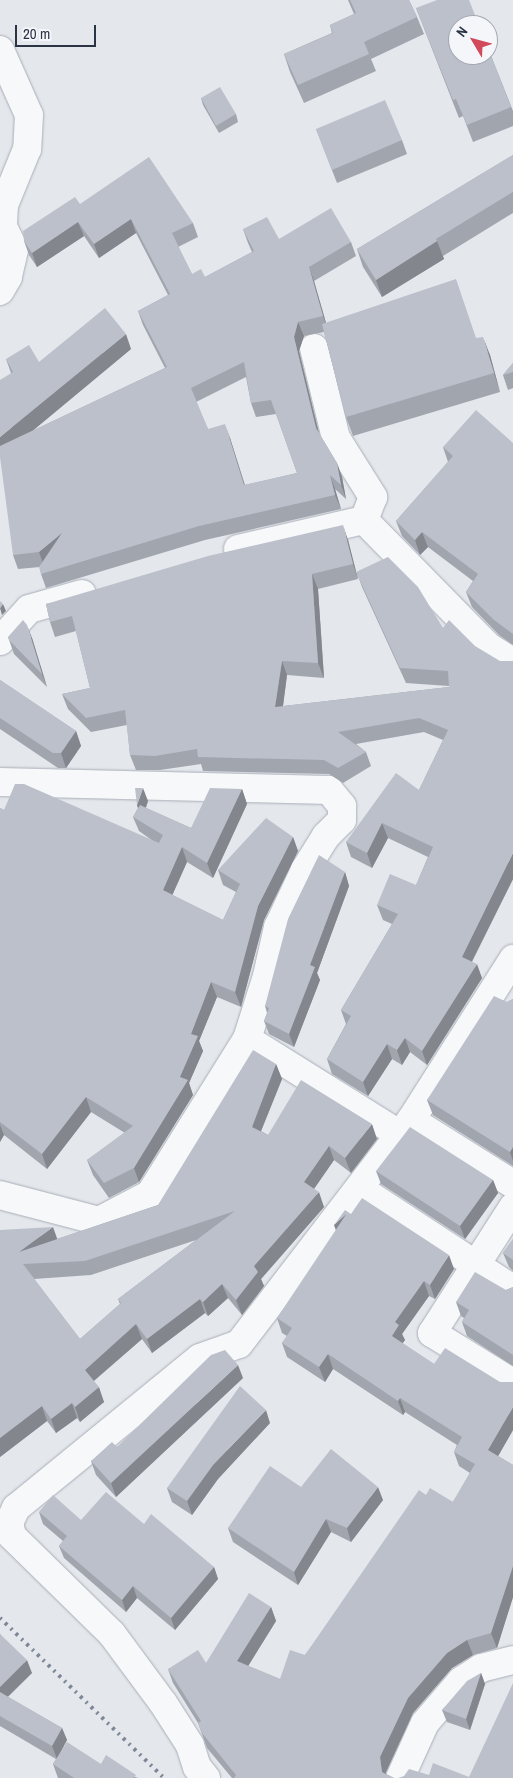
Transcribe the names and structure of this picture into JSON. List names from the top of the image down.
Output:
{
  "scale_bar": "20 m",
  "north": "top left"
}
